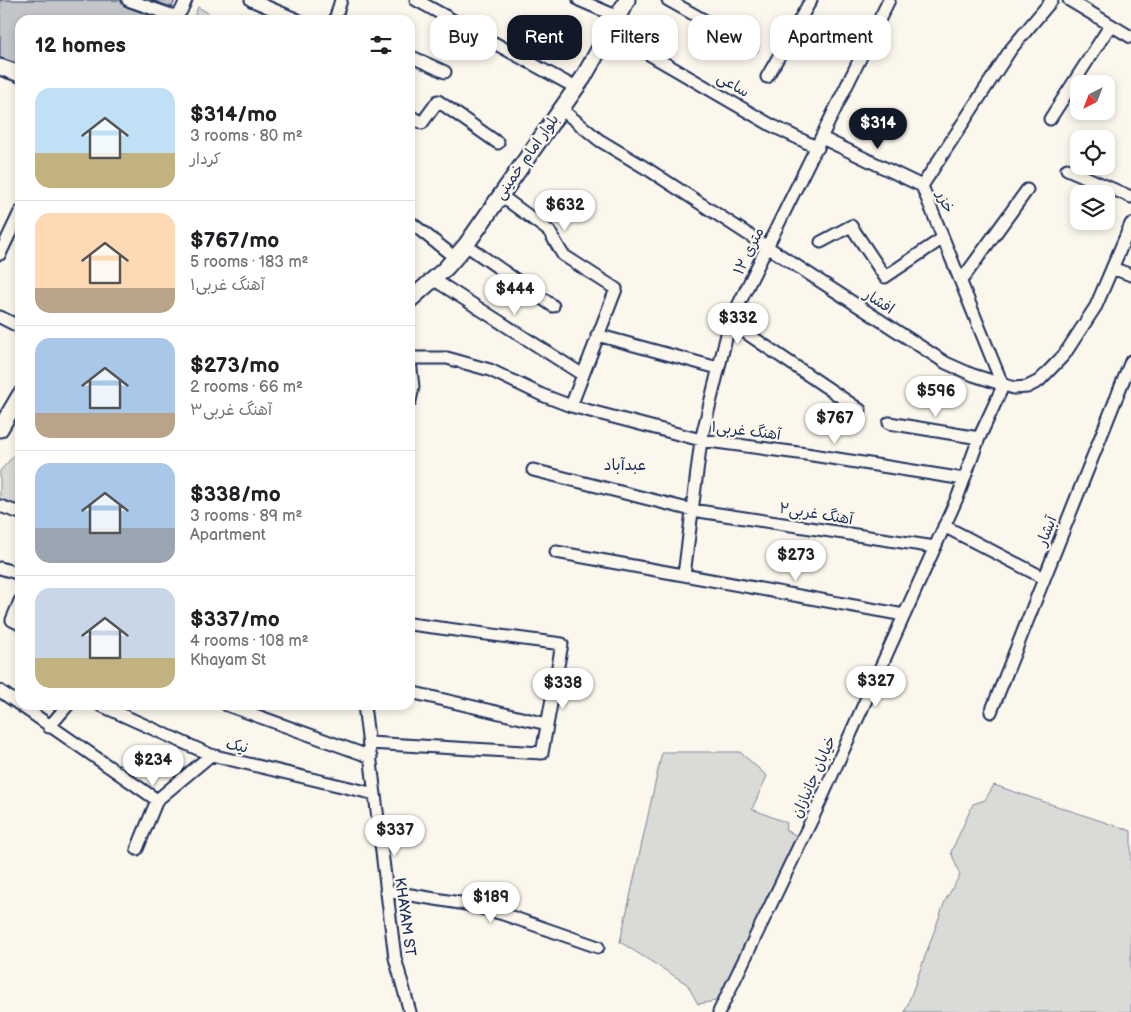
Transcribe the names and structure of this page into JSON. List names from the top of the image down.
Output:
{
  "streets": {
    "street": [
      "ساعی",
      "بلوار امام خمینی",
      "خزر",
      "۱۲ متری",
      "افشار",
      "آهنگ غربی۱",
      "آهنگ غربی۲",
      "آبشار",
      "نیک",
      "خیابان جانبازان",
      "KHAYAM ST"
    ]
  },
  "crossings": [
    ["ساعی", "خزر"],
    ["ساعی", "۱۲ متری"],
    ["بلوار امام خمینی", "افشار"],
    ["خزر", "افشار"],
    ["خزر", "خیابان جانبازان"],
    ["۱۲ متری", "افشار"],
    ["۱۲ متری", "آهنگ غربی۱"],
    ["۱۲ متری", "آهنگ غربی۲"],
    ["افشار", "خیابان جانبازان"],
    ["آهنگ غربی۱", "خیابان جانبازان"],
    ["آهنگ غربی۲", "خیابان جانبازان"],
    ["نیک", "KHAYAM ST"]
  ],
  "districts": ["عبدآباد"],
  "north": "bottom left",
  "page": {
    "chip": [
      "Buy",
      "Rent",
      "Filters",
      "New",
      "Apartment"
    ],
    "heading": "12 homes",
    "list": [
      {
        "name": "$314/mo",
        "note": "3 rooms · 80 m² · کردار"
      },
      {
        "name": "$767/mo",
        "note": "5 rooms · 183 m² · آهنگ غربی۱"
      },
      {
        "name": "$273/mo",
        "note": "2 rooms · 66 m² · آهنگ غربی۳"
      },
      {
        "name": "$338/mo",
        "note": "3 rooms · 89 m² · Apartment"
      },
      {
        "name": "$337/mo",
        "note": "4 rooms · 108 m² · Khayam St"
      }
    ],
    "price": [
      "$314",
      "$632",
      "$444",
      "$332",
      "$596",
      "$767",
      "$273",
      "$327",
      "$338",
      "$234",
      "$337",
      "$189"
    ]
  }
}
